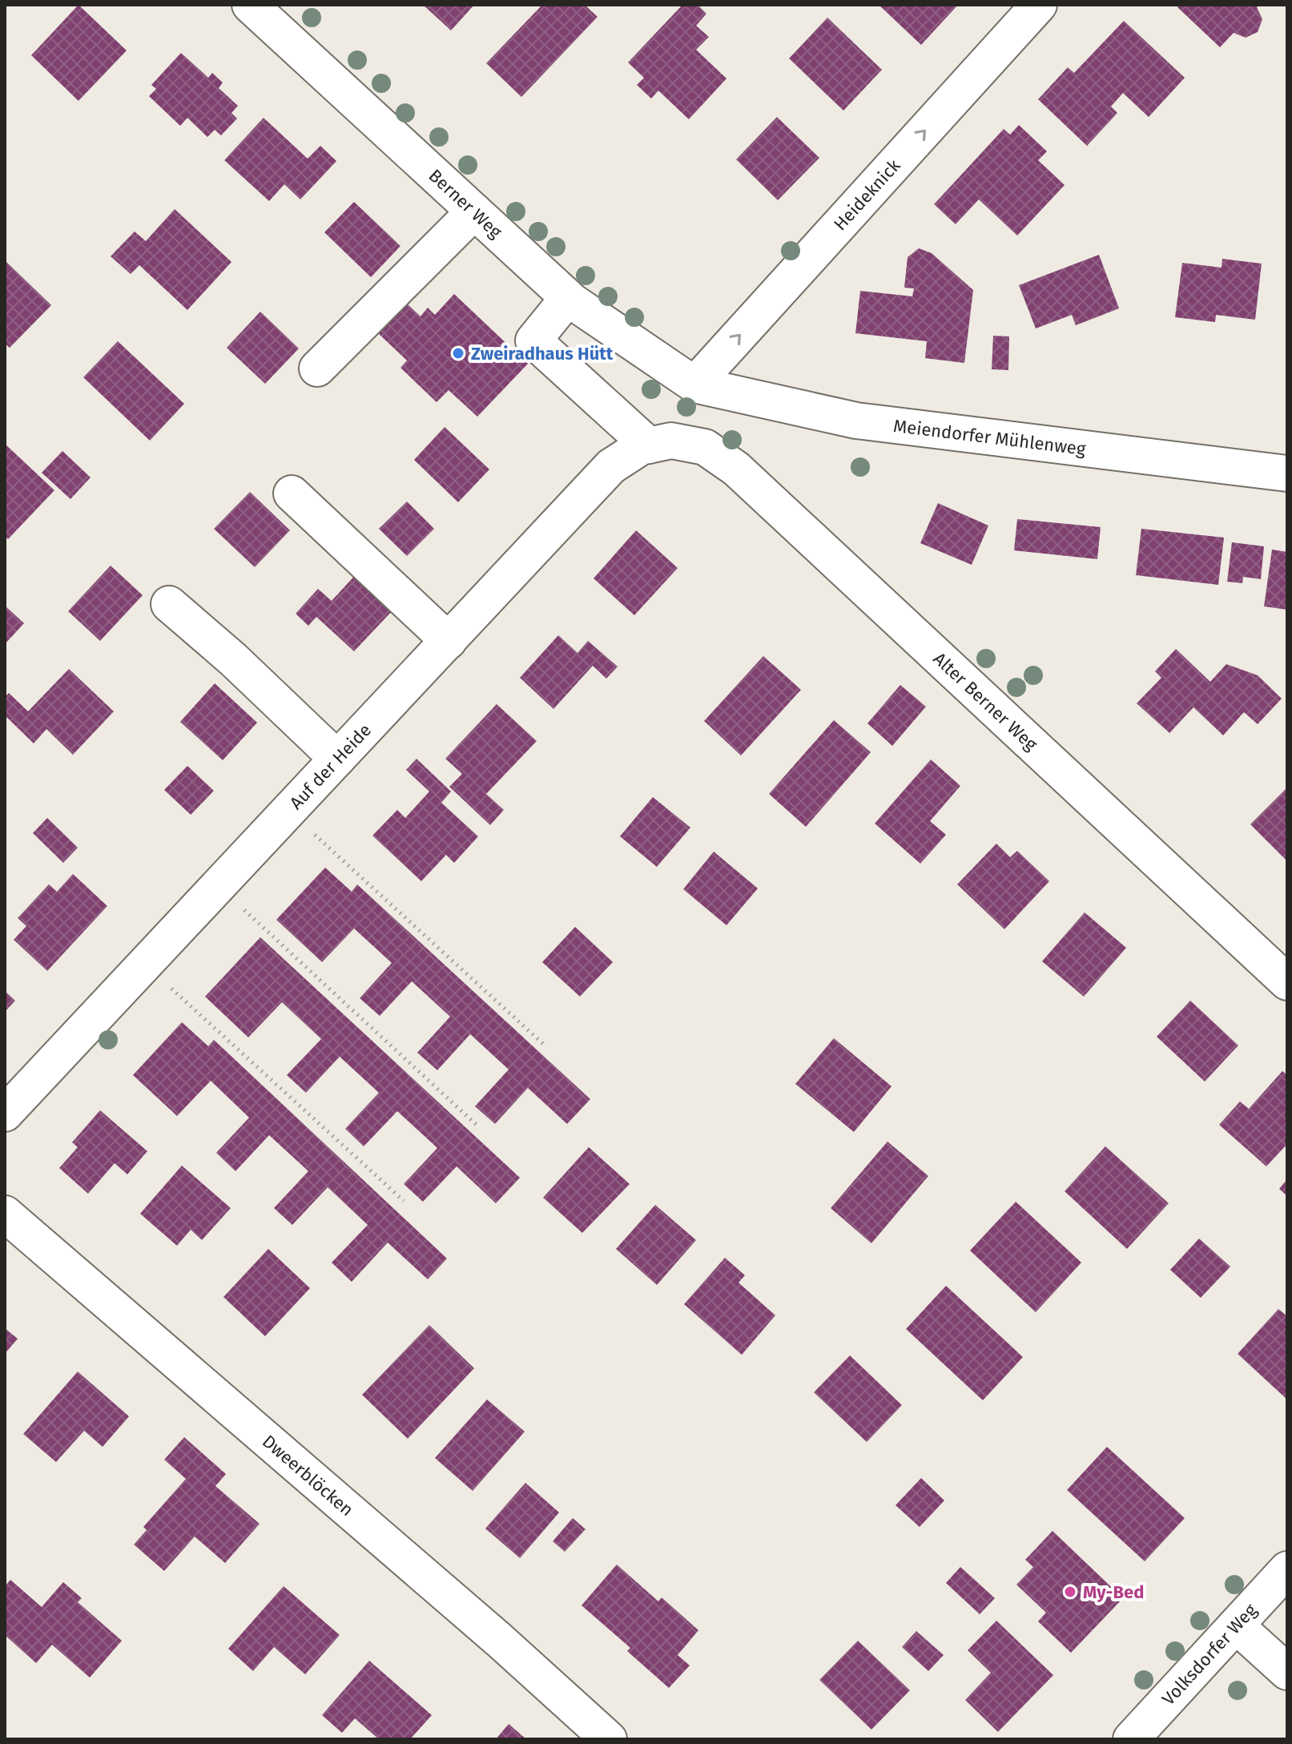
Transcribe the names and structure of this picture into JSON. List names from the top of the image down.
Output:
{
  "streets": {
    "street": [
      "Heideknick",
      "Berner Weg",
      "Meiendorfer Mühlenweg",
      "Alter Berner Weg",
      "Auf der Heide",
      "Dweerblöcken",
      "Volksdorfer Weg"
    ]
  },
  "crossings": [
    ["Heideknick", "Berner Weg"],
    ["Heideknick", "Meiendorfer Mühlenweg"],
    ["Berner Weg", "Meiendorfer Mühlenweg"],
    ["Alter Berner Weg", "Auf der Heide"]
  ],
  "one_way": ["Heideknick"],
  "places": ["Zweiradhaus Hütt", "My-Bed"]
}
